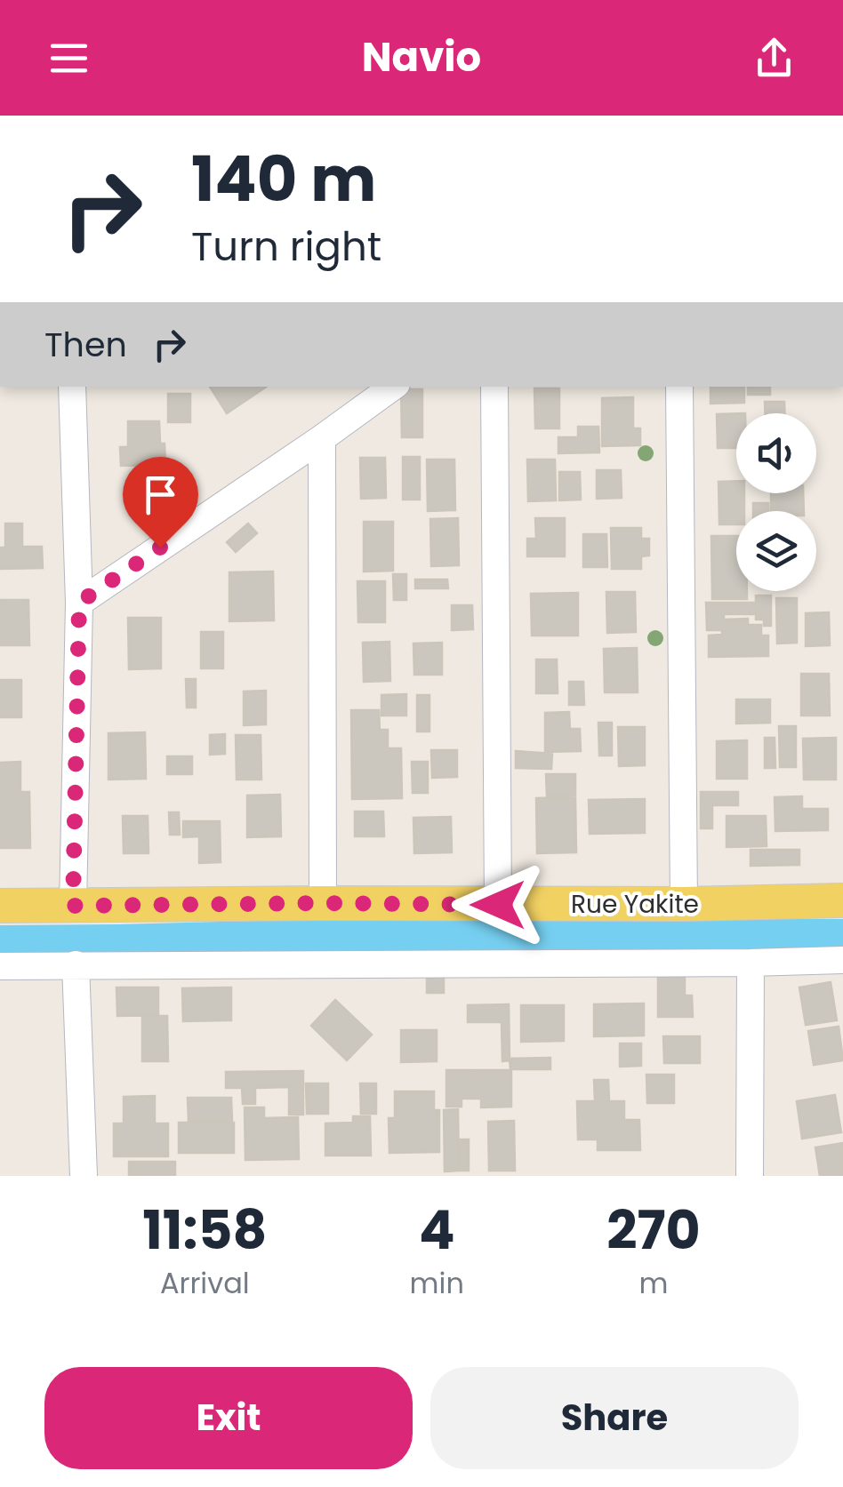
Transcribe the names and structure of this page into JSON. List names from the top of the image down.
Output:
{
  "streets": {
    "main road": ["Rue Yakite"]
  },
  "page": {
    "header": "Navio",
    "turn": ["140 m", "Turn right"],
    "then": "Then",
    "eta": [
      "11:58",
      "Arrival",
      "4",
      "min",
      "270",
      "m"
    ],
    "buttons": ["Exit", "Share"]
  }
}
